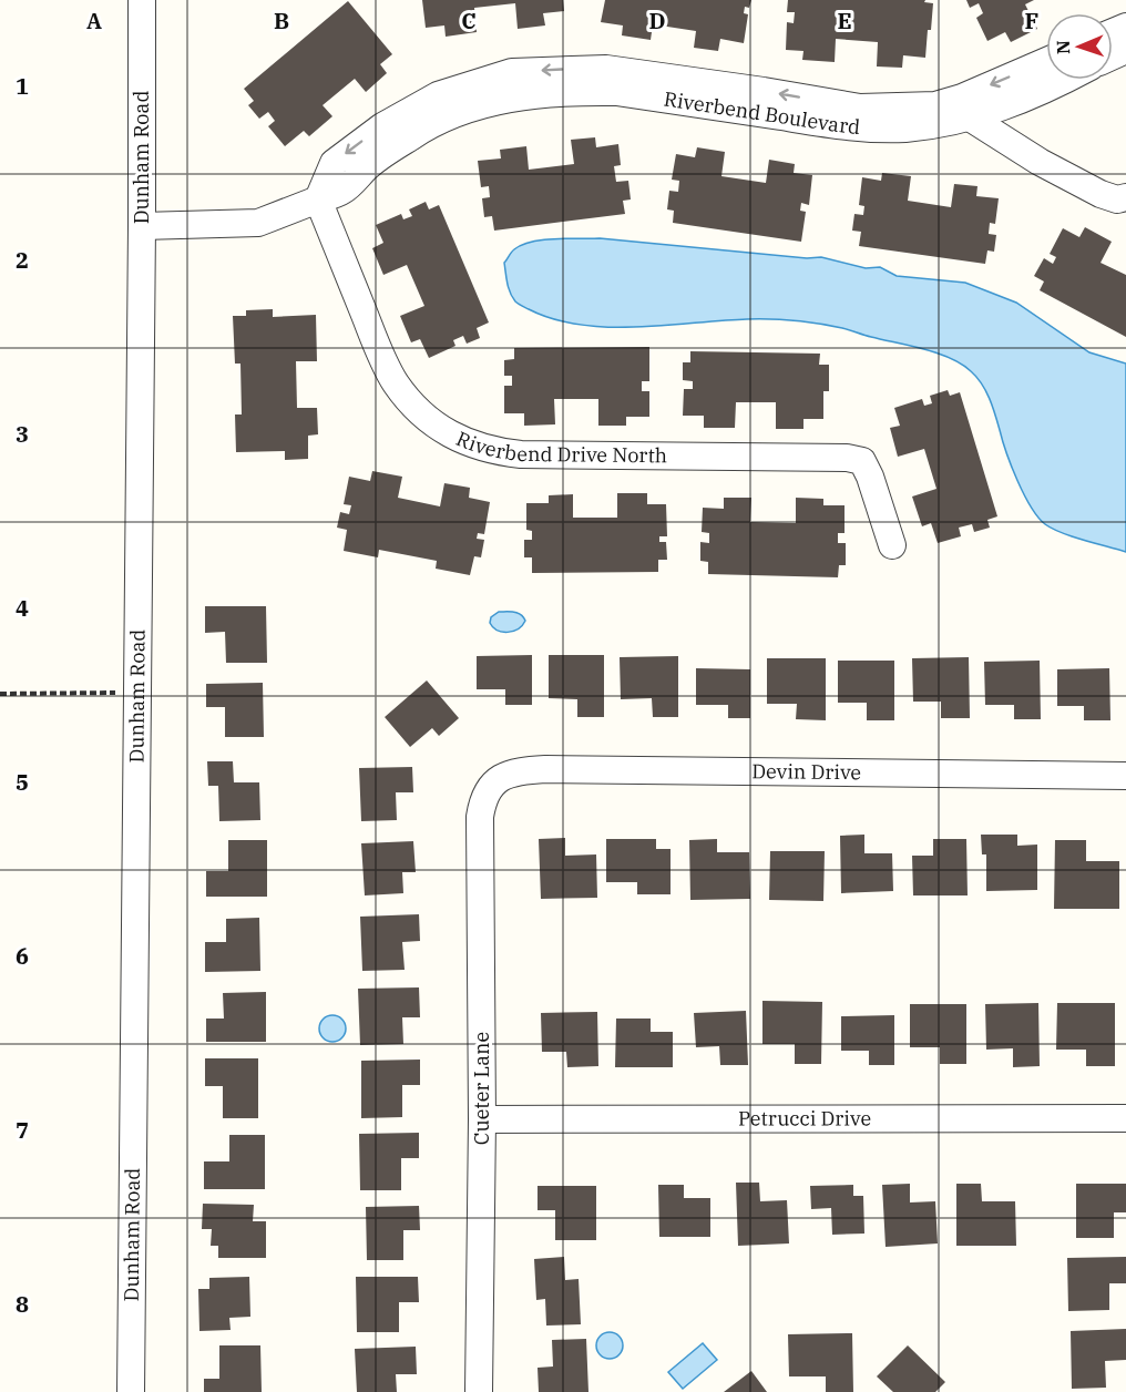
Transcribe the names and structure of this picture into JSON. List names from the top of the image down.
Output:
{
  "streets": {
    "street": [
      "Riverbend Boulevard",
      "Dunham Road",
      "Riverbend Drive North",
      "Devin Drive",
      "Cueter Lane",
      "Petrucci Drive"
    ]
  },
  "crossings": [
    ["Riverbend Boulevard", "Riverbend Drive North"],
    ["Devin Drive", "Cueter Lane"],
    ["Cueter Lane", "Petrucci Drive"]
  ],
  "north": "left",
  "grid": {
    "columns": [
      "A",
      "B",
      "C",
      "D",
      "E",
      "F"
    ],
    "rows": [
      "1",
      "2",
      "3",
      "4",
      "5",
      "6",
      "7",
      "8"
    ]
  }
}
